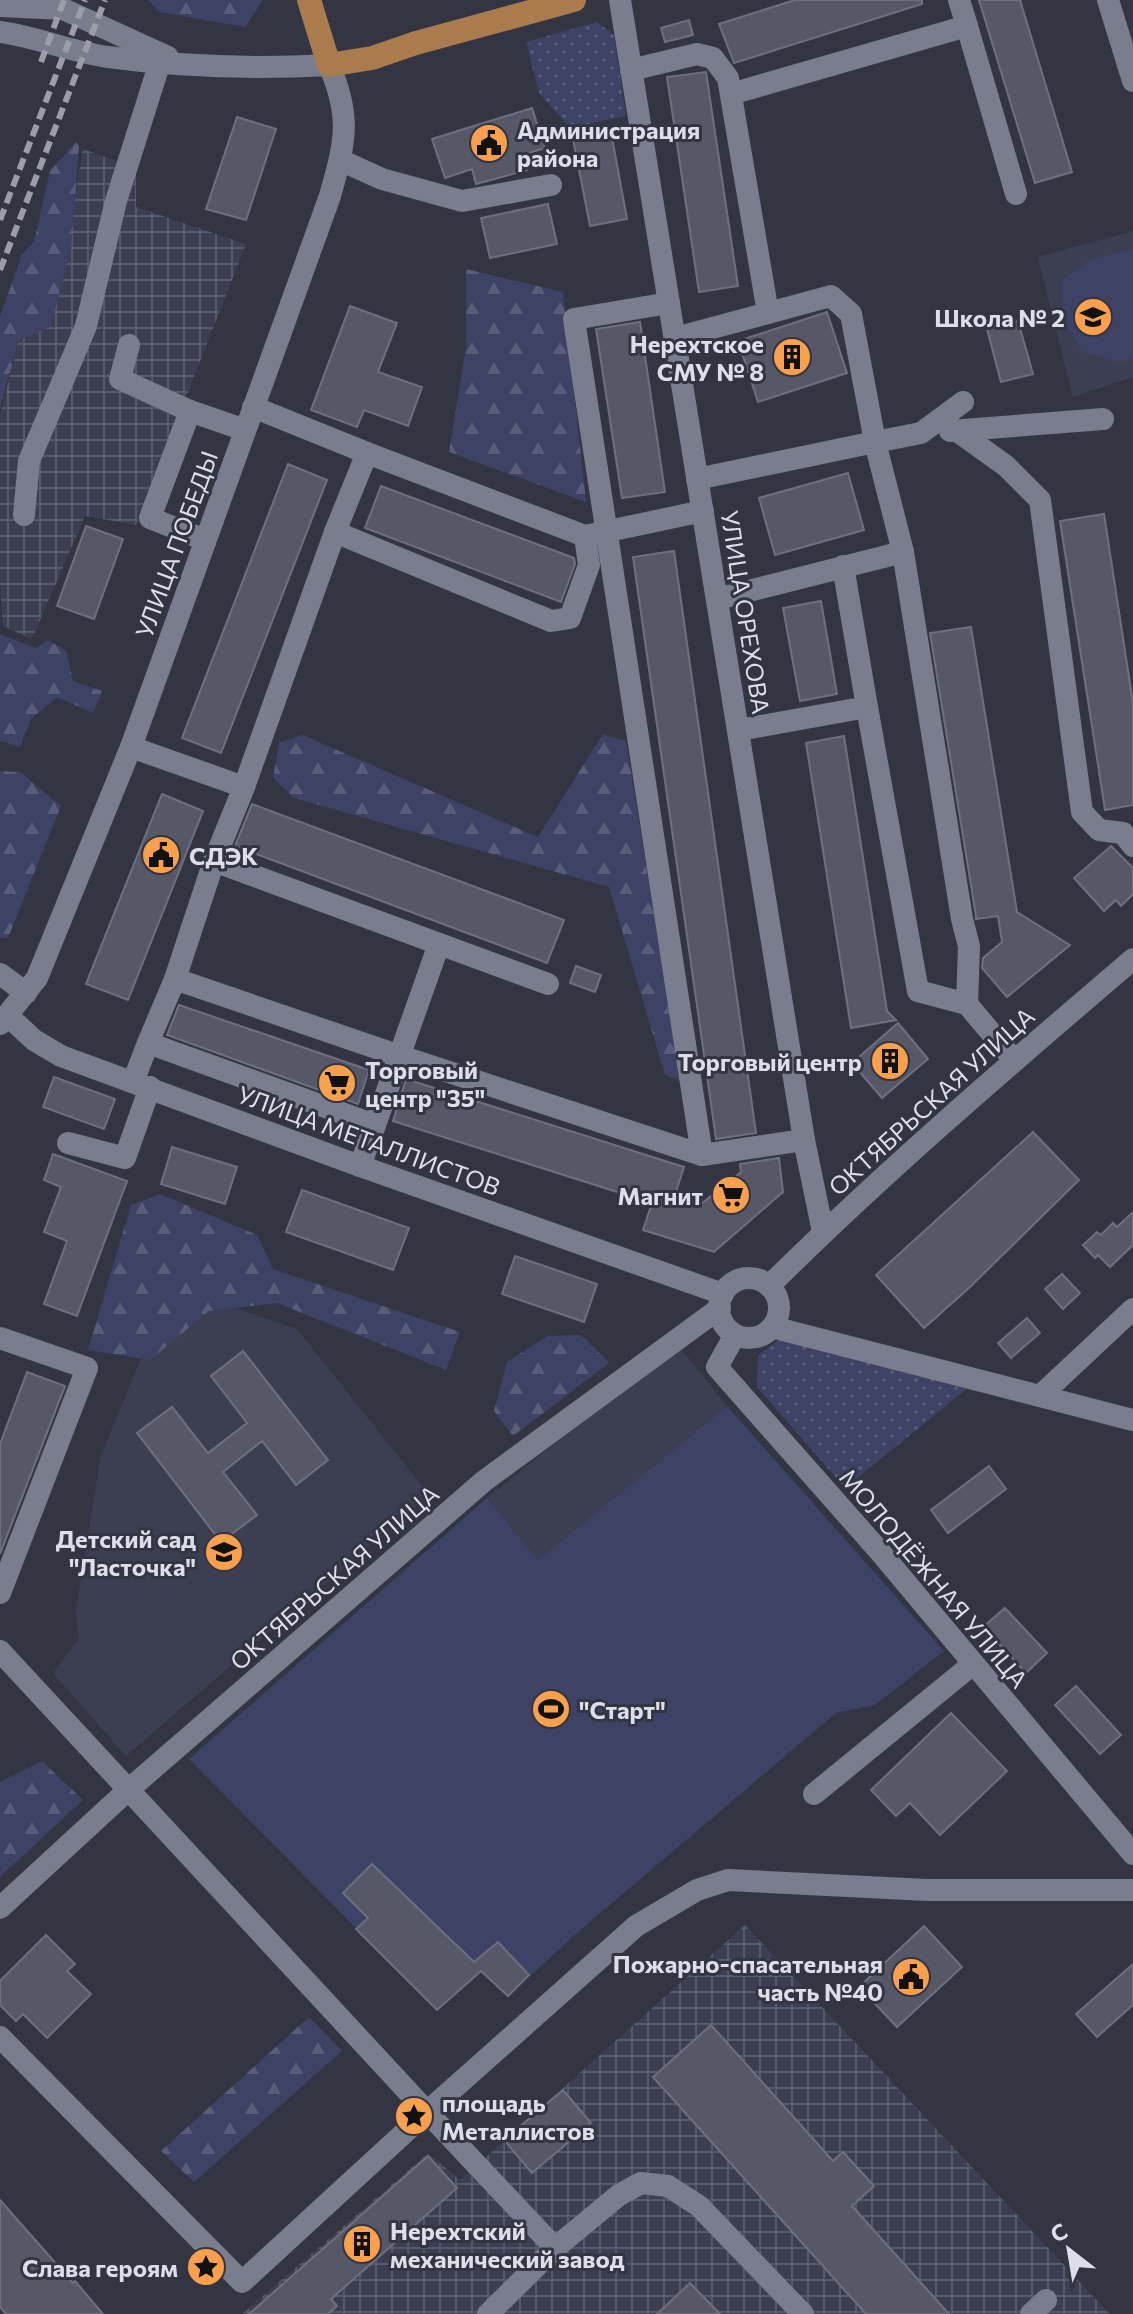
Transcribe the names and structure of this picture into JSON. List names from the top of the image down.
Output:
{
  "streets": {
    "street": [
      "УЛИЦА ПОБЕДЫ",
      "УЛИЦА ОРЕХОВА",
      "ОКТЯБРЬСКАЯ УЛИЦА",
      "УЛИЦА МЕТАЛЛИСТОВ",
      "МОЛОДЁЖНАЯ УЛИЦА"
    ]
  },
  "crossings": [
    ["УЛИЦА ПОБЕДЫ", "УЛИЦА МЕТАЛЛИСТОВ"],
    ["УЛИЦА ОРЕХОВА", "ОКТЯБРЬСКАЯ УЛИЦА"],
    ["ОКТЯБРЬСКАЯ УЛИЦА", "УЛИЦА МЕТАЛЛИСТОВ"],
    ["ОКТЯБРЬСКАЯ УЛИЦА", "МОЛОДЁЖНАЯ УЛИЦА"],
    ["УЛИЦА МЕТАЛЛИСТОВ", "МОЛОДЁЖНАЯ УЛИЦА"]
  ],
  "places": {
    "public building": ["Администрация района", "СДЭК", "Пожарно-спасательная часть №40"],
    "school or university": ["Школа № 2", "Детский сад \"Ласточка\""],
    "building": ["Нерехтское СМУ № 8", "Торговый центр", "Нерехтский механический завод"],
    "supermarket": ["Торговый центр \"35\"", "Магнит"],
    "sports": ["\"Старт\""],
    "place": ["площадь Металлистов", "Слава героям"]
  },
  "north": "top left"
}
